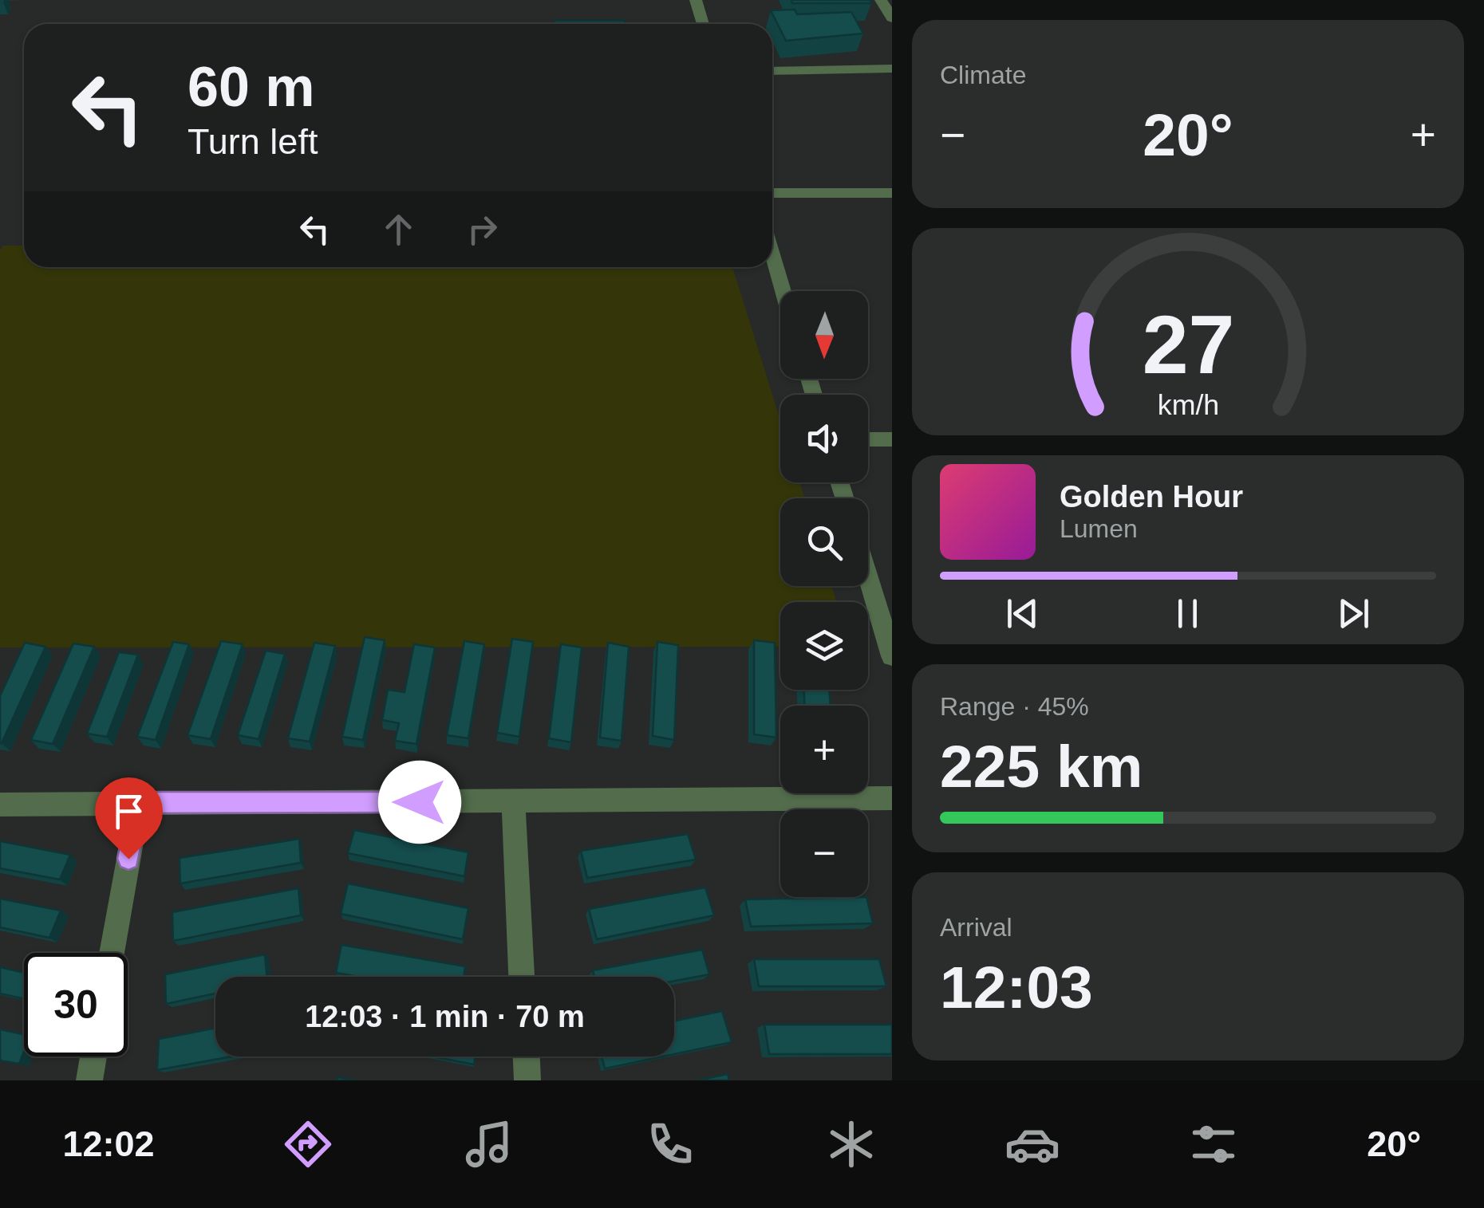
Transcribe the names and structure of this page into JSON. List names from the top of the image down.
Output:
{
  "north": "bottom",
  "page": {
    "tile": [
      "Climate",
      ["Range · 45%", "225 km"],
      ["Arrival", "12:03"]
    ],
    "turn": ["60 m", "Turn left"],
    "heat": ["−", "20°", "+"],
    "map_buttons": ["+", "−"],
    "song": ["Golden Hour", "Lumen"],
    "limit": "30",
    "trip": "12:03 · 1 min · 70 m",
    "tabs": ["12:02", "20°"],
    "gauge": ["27", "km/h"]
  }
}
